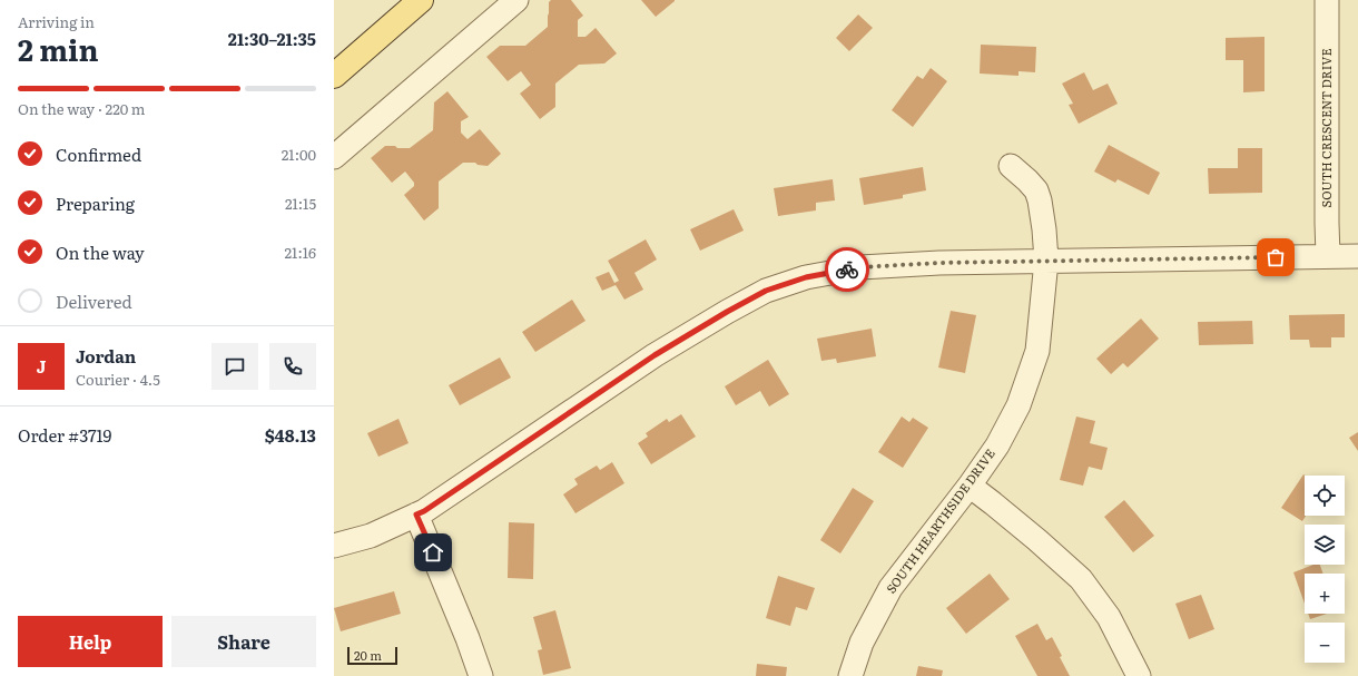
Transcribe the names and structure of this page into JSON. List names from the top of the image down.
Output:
{
  "streets": {
    "street": ["SOUTH CRESCENT DRIVE", "SOUTH HEARTHSIDE DRIVE"]
  },
  "scale_bar": "20 m",
  "page": {
    "heading": ["2 min", "Arriving in", "21:30–21:35"],
    "panel": [
      "Jordan",
      "Courier · 4.5",
      "Order #3719",
      "$48.13"
    ],
    "bar": "On the way · 220 m",
    "list": [
      ["Confirmed", "21:00"],
      ["Preparing", "21:15"],
      ["On the way", "21:16"],
      "Delivered"
    ],
    "round": "J",
    "map_buttons": ["+", "−"],
    "buttons": ["Help", "Share"],
    "scale": "20 m"
  }
}
